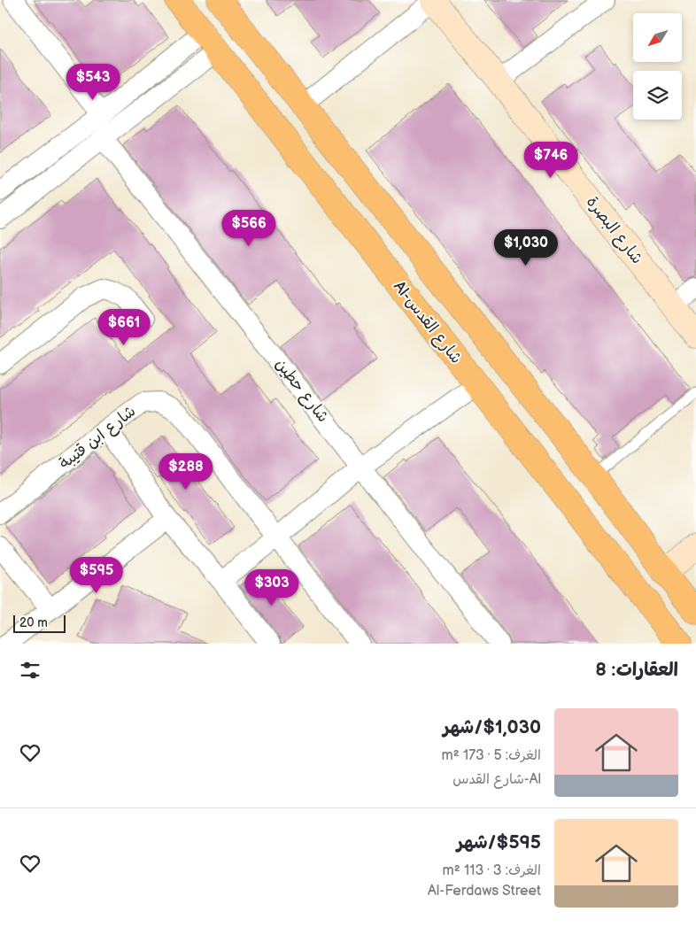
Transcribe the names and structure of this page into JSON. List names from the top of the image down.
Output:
{
  "streets": {
    "main road": ["شارع البصرة", "Al-شارع القدس"],
    "street": ["شارع حطين", "شارع ابن قتيبة"]
  },
  "scale_bar": "20 m",
  "north": "bottom left",
  "page": {
    "price": [
      "$543",
      "$746",
      "$566",
      "$1,030",
      "$661",
      "$288",
      "$595",
      "$303"
    ],
    "scale": "20 m",
    "heading": "العقارات: 8",
    "list": [
      {
        "name": "$1,030/شهر",
        "note": "الغرف: 5 · 173 m² · Al-شارع القدس"
      },
      {
        "name": "$595/شهر",
        "note": "الغرف: 3 · 113 m² · Al-Ferdaws Street"
      }
    ]
  }
}
